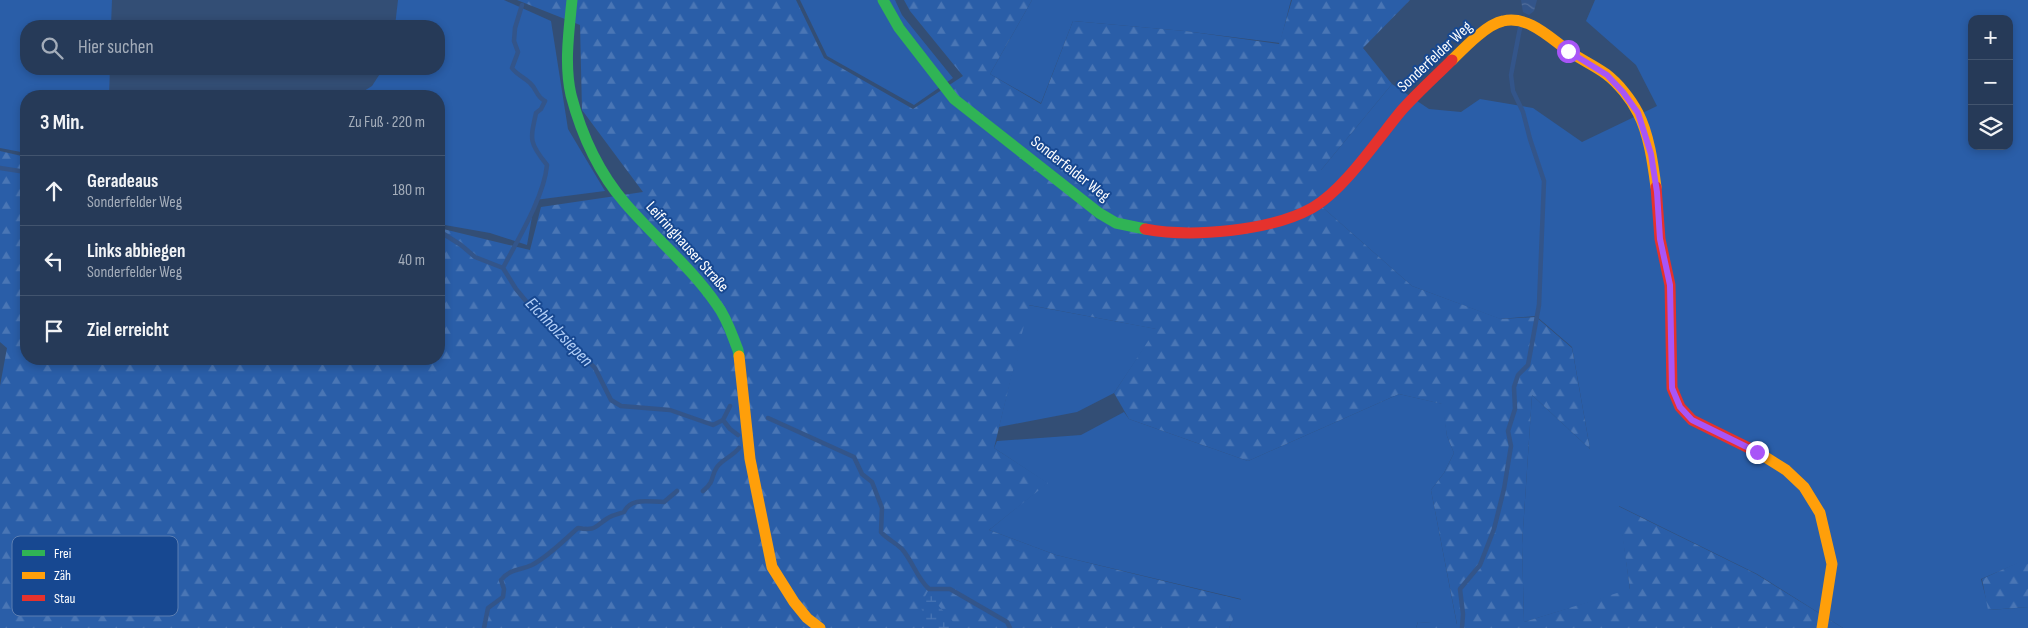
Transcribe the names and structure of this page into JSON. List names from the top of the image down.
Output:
{
  "streets": {
    "street": ["Sonderfelder Weg", "Leifringhauser Straße"]
  },
  "water": ["Eichholzsiepen"],
  "legend": ["Frei", "Zäh", "Stau"],
  "page": {
    "map_buttons": ["+", "−"],
    "search": "Hier suchen",
    "heading": ["3 Min.", "Zu Fuß · 220 m"],
    "list": [
      ["Geradeaus", "Sonderfelder Weg", "180 m"],
      ["Links abbiegen", "Sonderfelder Weg", "40 m"],
      "Ziel erreicht"
    ]
  }
}
